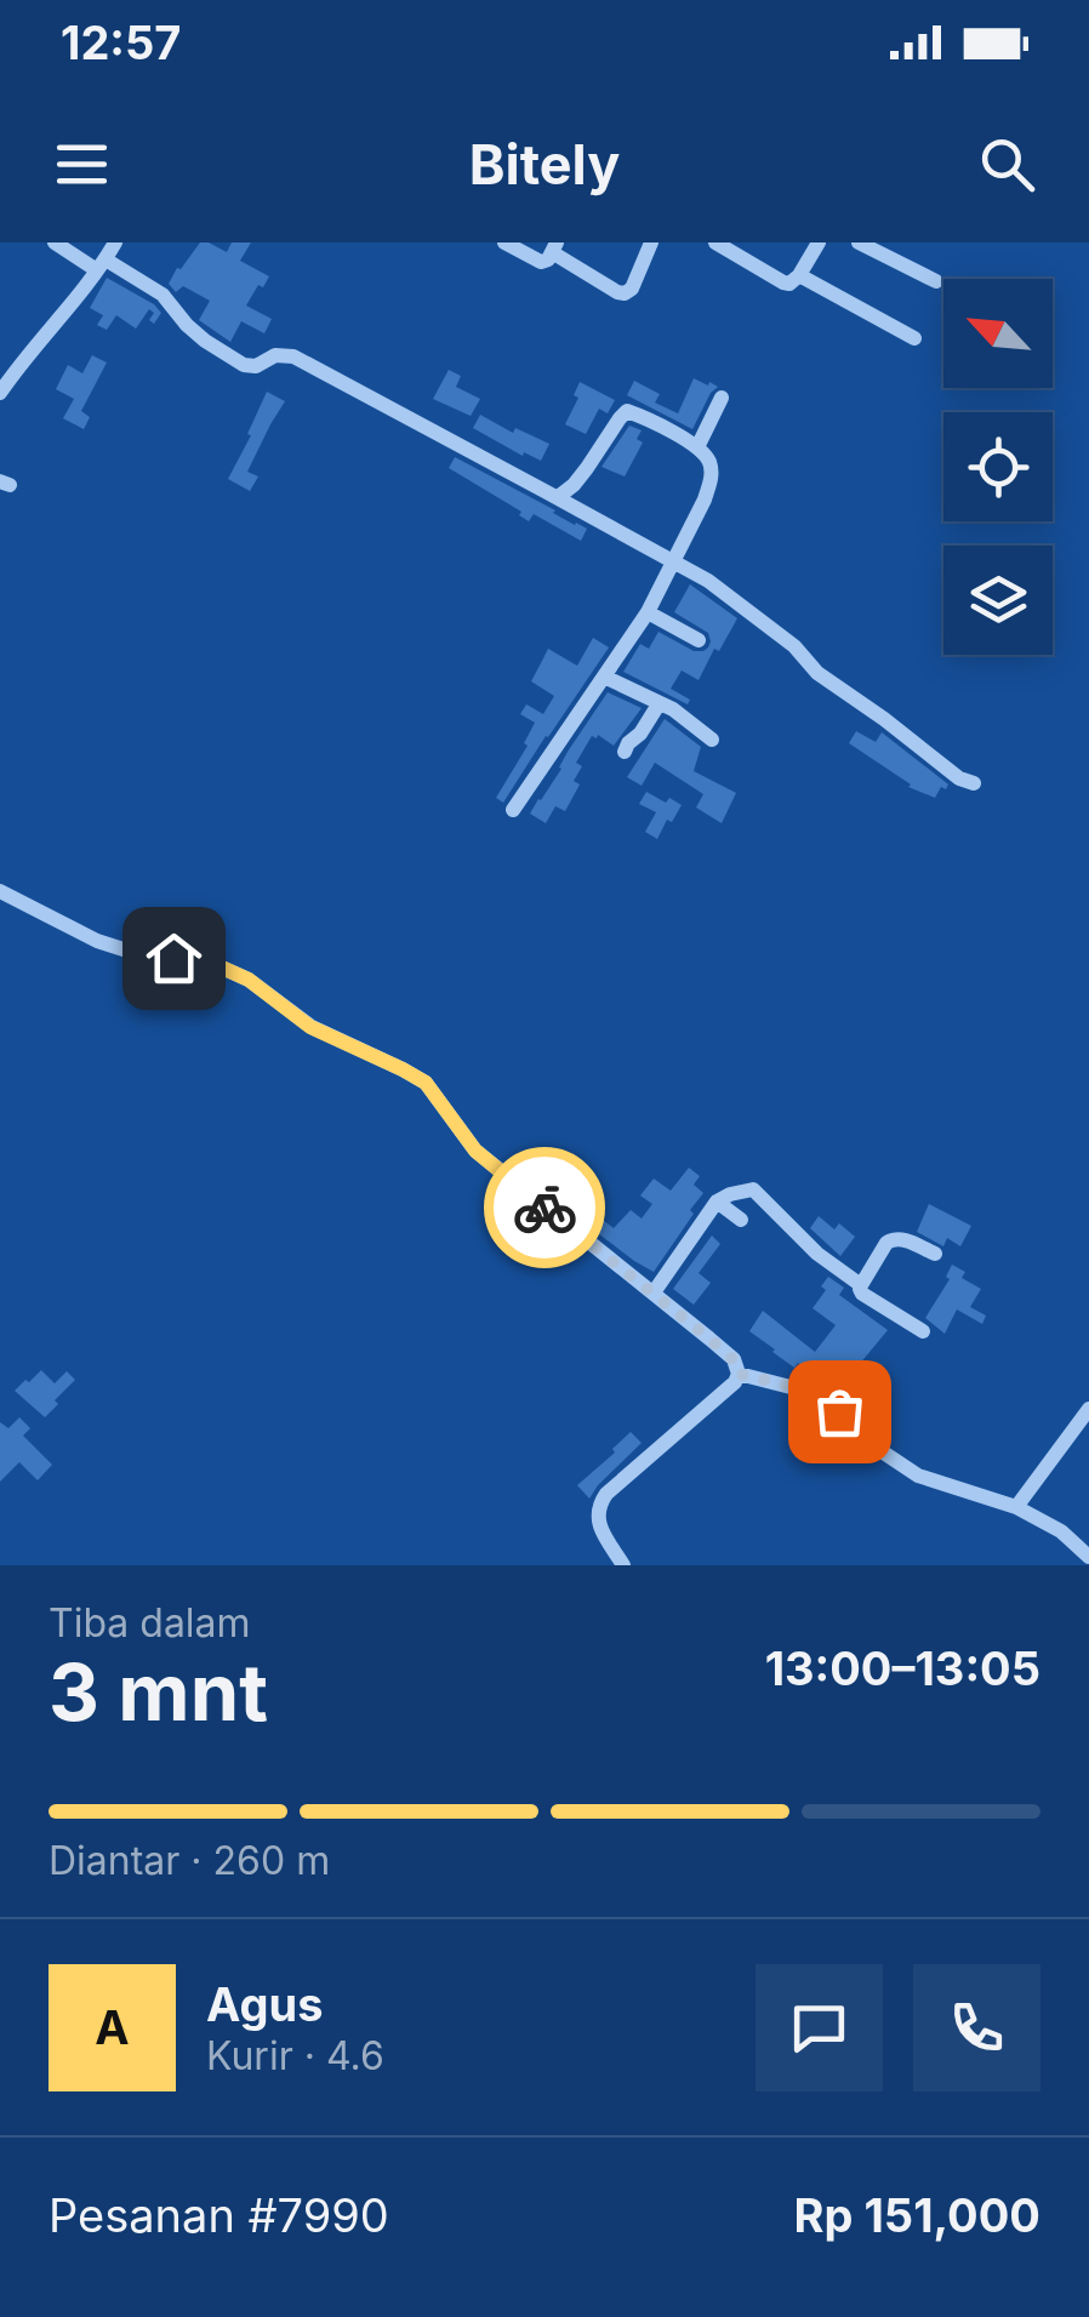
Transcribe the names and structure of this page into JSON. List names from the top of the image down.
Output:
{
  "north": "top left",
  "page": {
    "status": "12:57",
    "header": "Bitely",
    "heading": ["3 mnt", "Tiba dalam", "13:00–13:05"],
    "panel": [
      "Agus",
      "Kurir · 4.6",
      "Pesanan #7990",
      "Rp 151,000"
    ],
    "bar": "Diantar · 260 m",
    "round": "A"
  }
}
